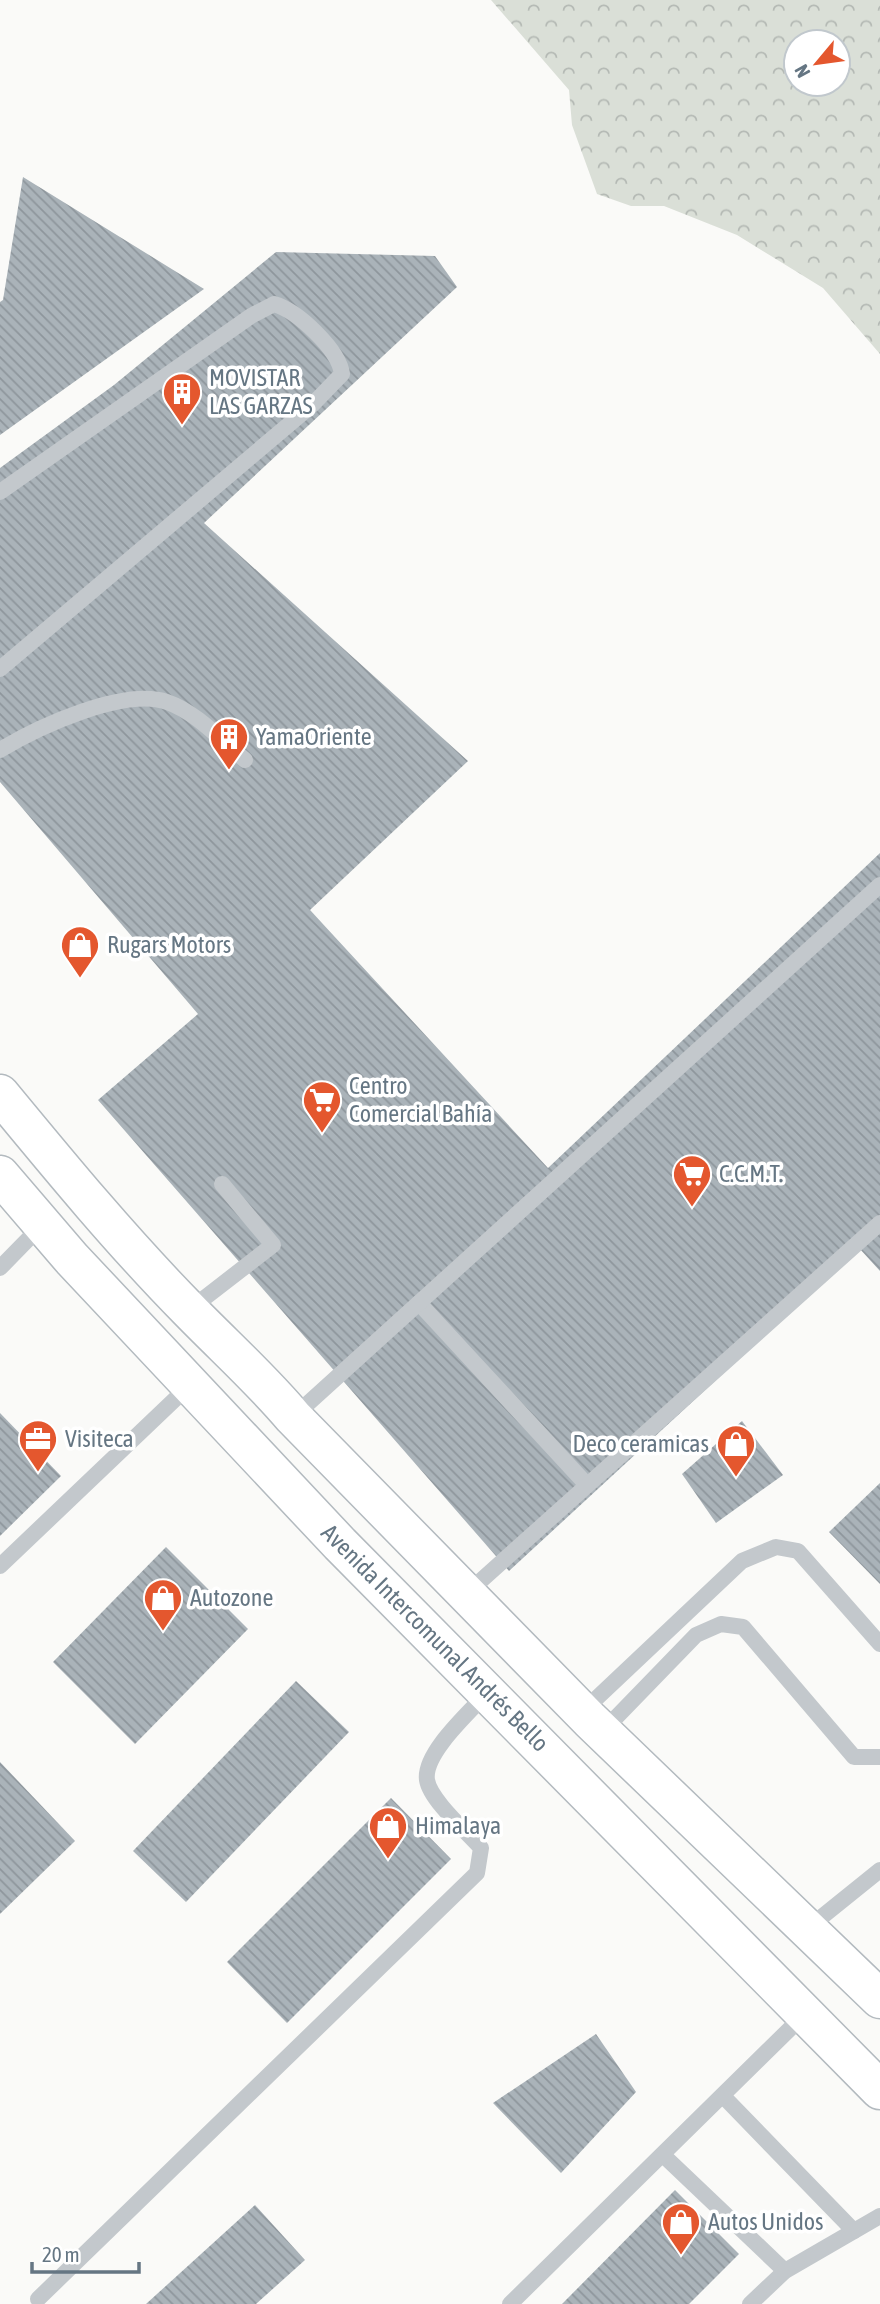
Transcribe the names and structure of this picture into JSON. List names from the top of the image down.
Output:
{
  "streets": {
    "main road": ["Avenida Intercomunal Andrés Bello"]
  },
  "places": {
    "building": ["MOVISTAR LAS GARZAS", "YamaOriente"],
    "shop": [
      "Rugars Motors",
      "Deco ceramicas",
      "Autozone",
      "Himalaya",
      "Autos Unidos"
    ],
    "supermarket": ["Centro Comercial Bahía", "C.C.M.T."],
    "office": ["Visiteca"]
  },
  "scale_bar": "20 m",
  "north": "bottom left"
}
